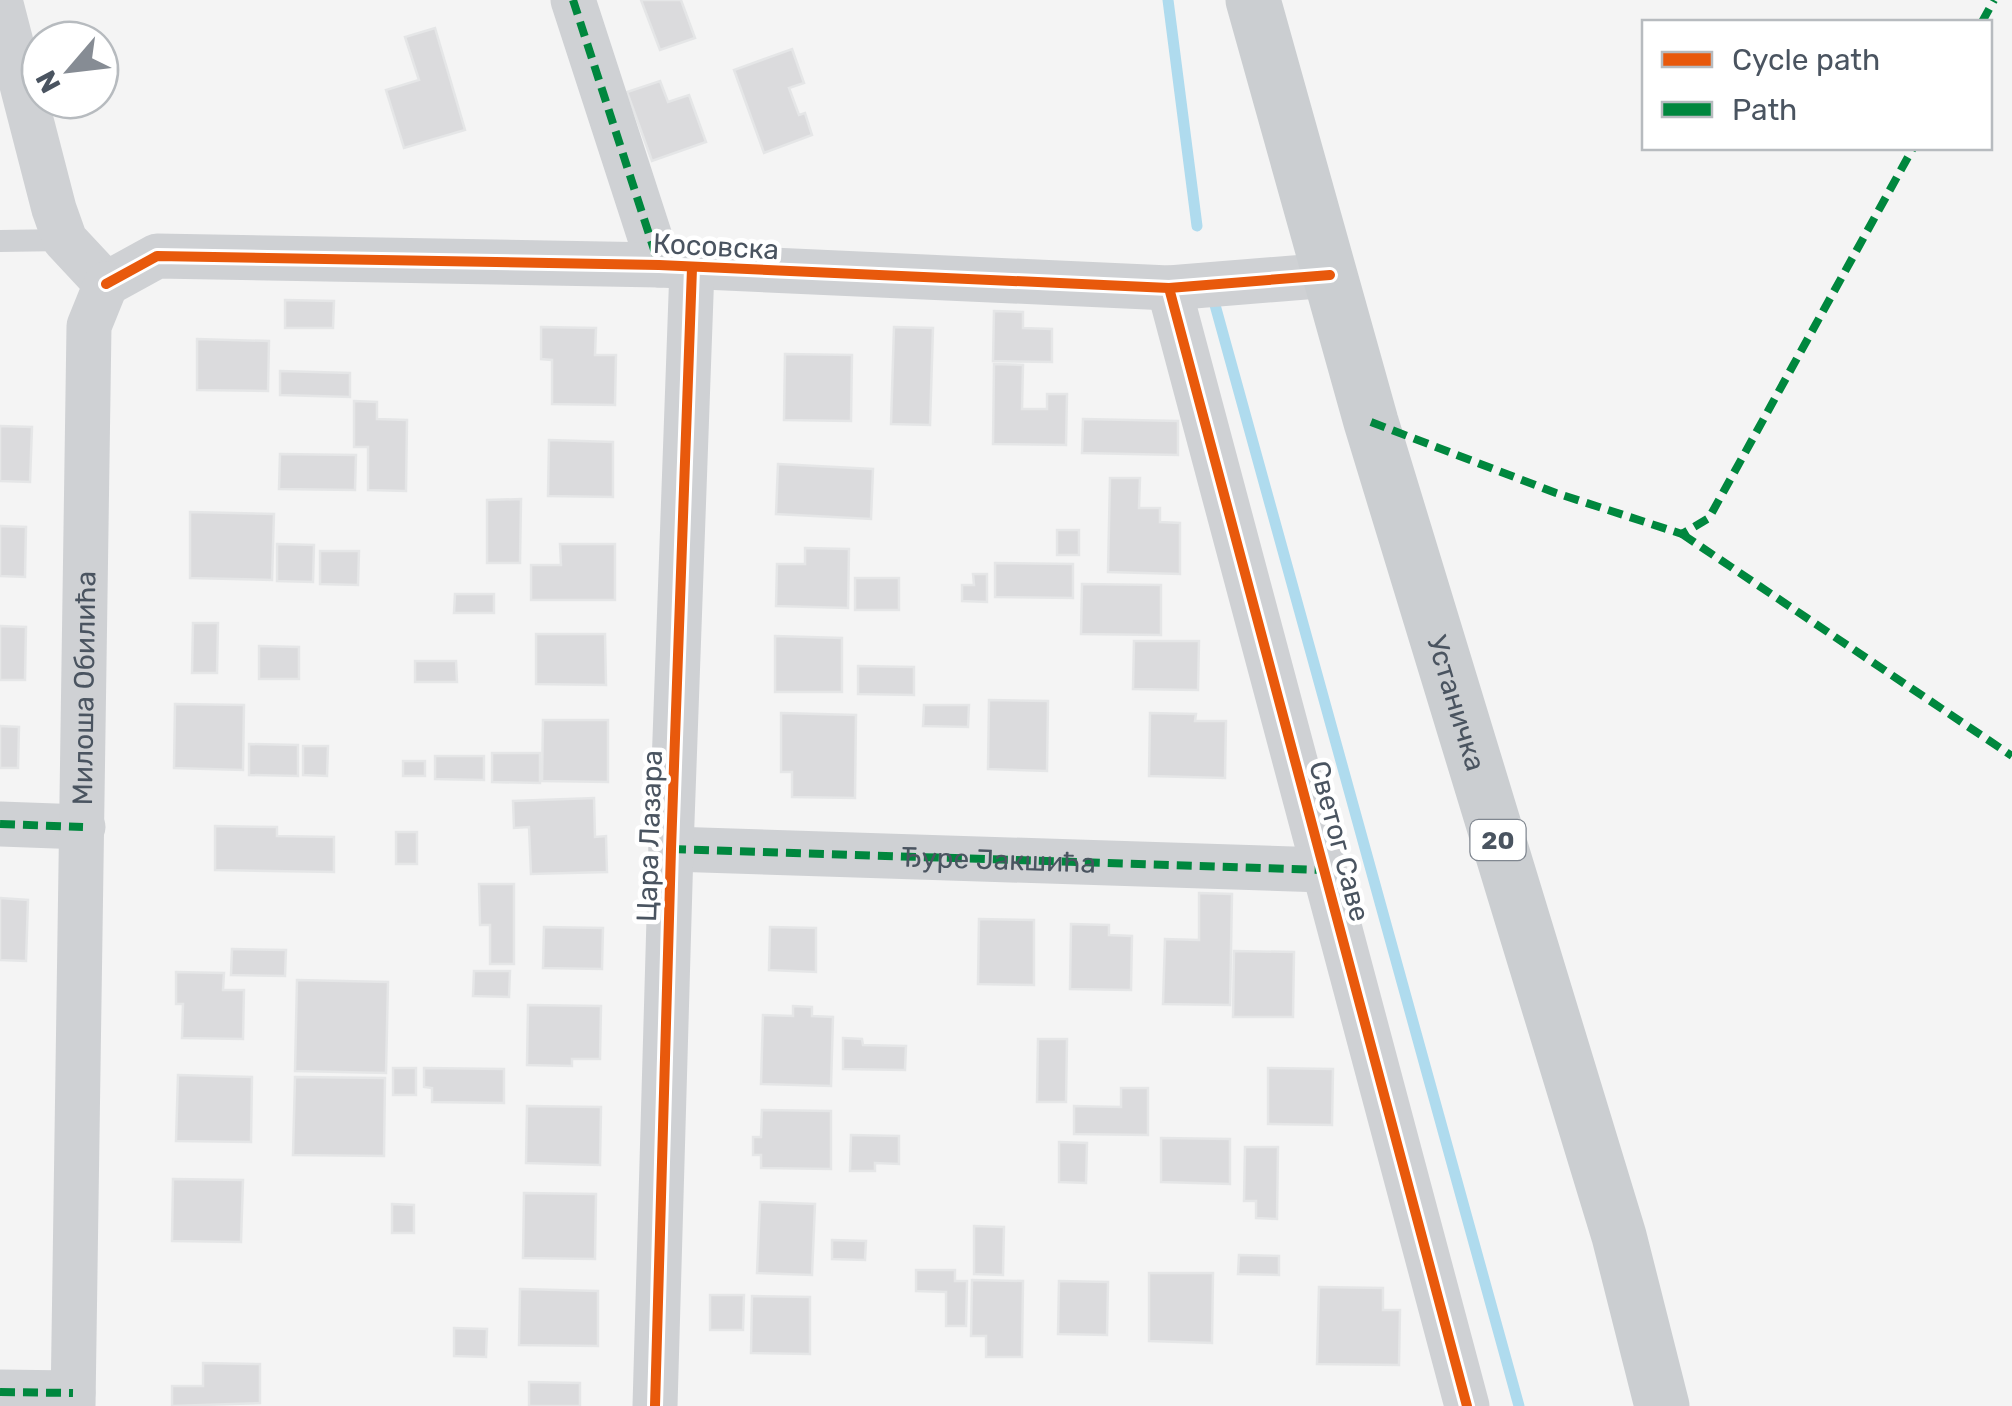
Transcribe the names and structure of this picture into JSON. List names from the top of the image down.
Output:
{
  "streets": {
    "main road": ["Устаничка", "20"],
    "street": [
      "Косовска",
      "Милоша Обилића",
      "Цара Лазара",
      "Светог Саве",
      "Ђуре Јакшића"
    ]
  },
  "crossings": [
    ["Косовска", "Милоша Обилића"],
    ["Косовска", "Устаничка"],
    ["Косовска", "Цара Лазара"],
    ["Косовска", "Светог Саве"],
    ["Цара Лазара", "Ђуре Јакшића"],
    ["Светог Саве", "Ђуре Јакшића"]
  ],
  "legend": ["Cycle path", "Path"],
  "north": "bottom left"
}
